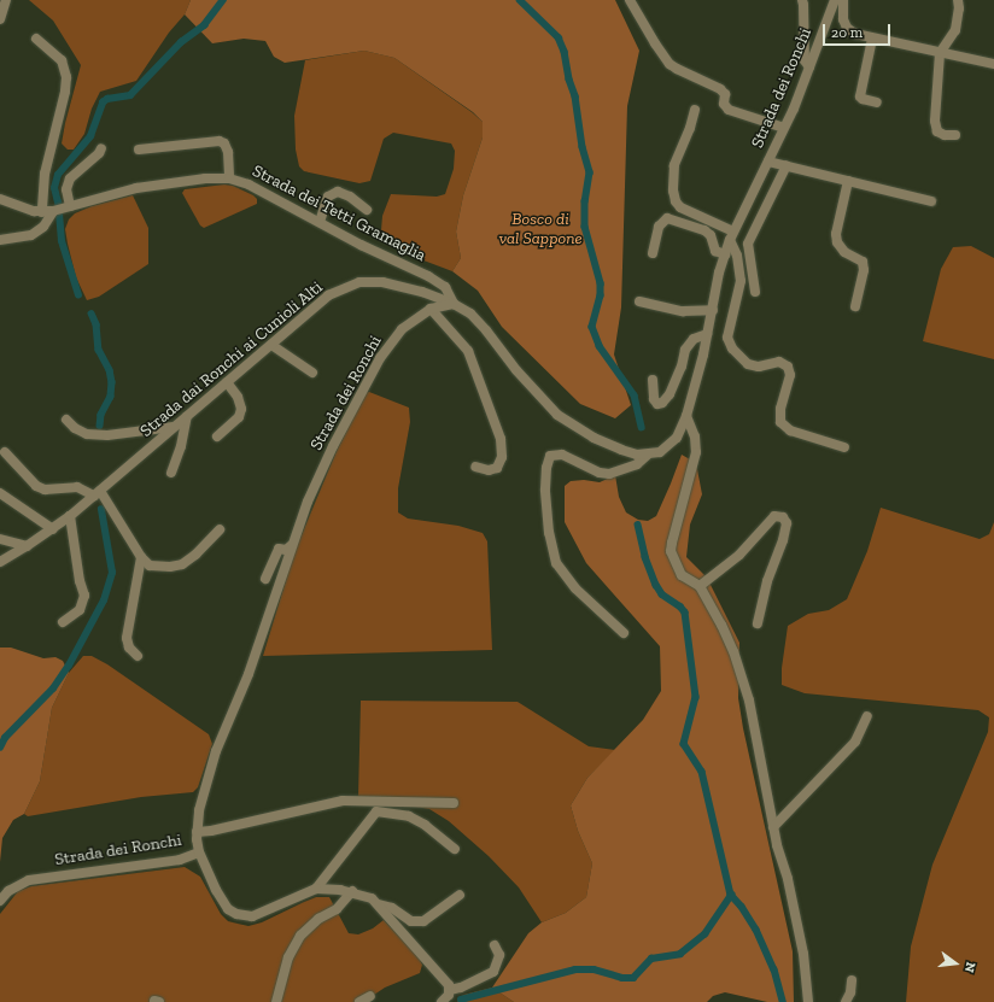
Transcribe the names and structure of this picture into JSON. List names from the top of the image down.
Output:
{
  "streets": {
    "street": ["Strada dei Ronchi", "Strada dei Tetti Gramaglia", "Strada dai Ronchi ai Cunioli Alti"]
  },
  "crossings": [
    ["Strada dei Ronchi", "Strada dei Tetti Gramaglia"],
    ["Strada dei Ronchi", "Strada dai Ronchi ai Cunioli Alti"],
    ["Strada dei Tetti Gramaglia", "Strada dai Ronchi ai Cunioli Alti"]
  ],
  "parks": ["Bosco di val Sappone"],
  "scale_bar": "20 m",
  "north": "right"
}
